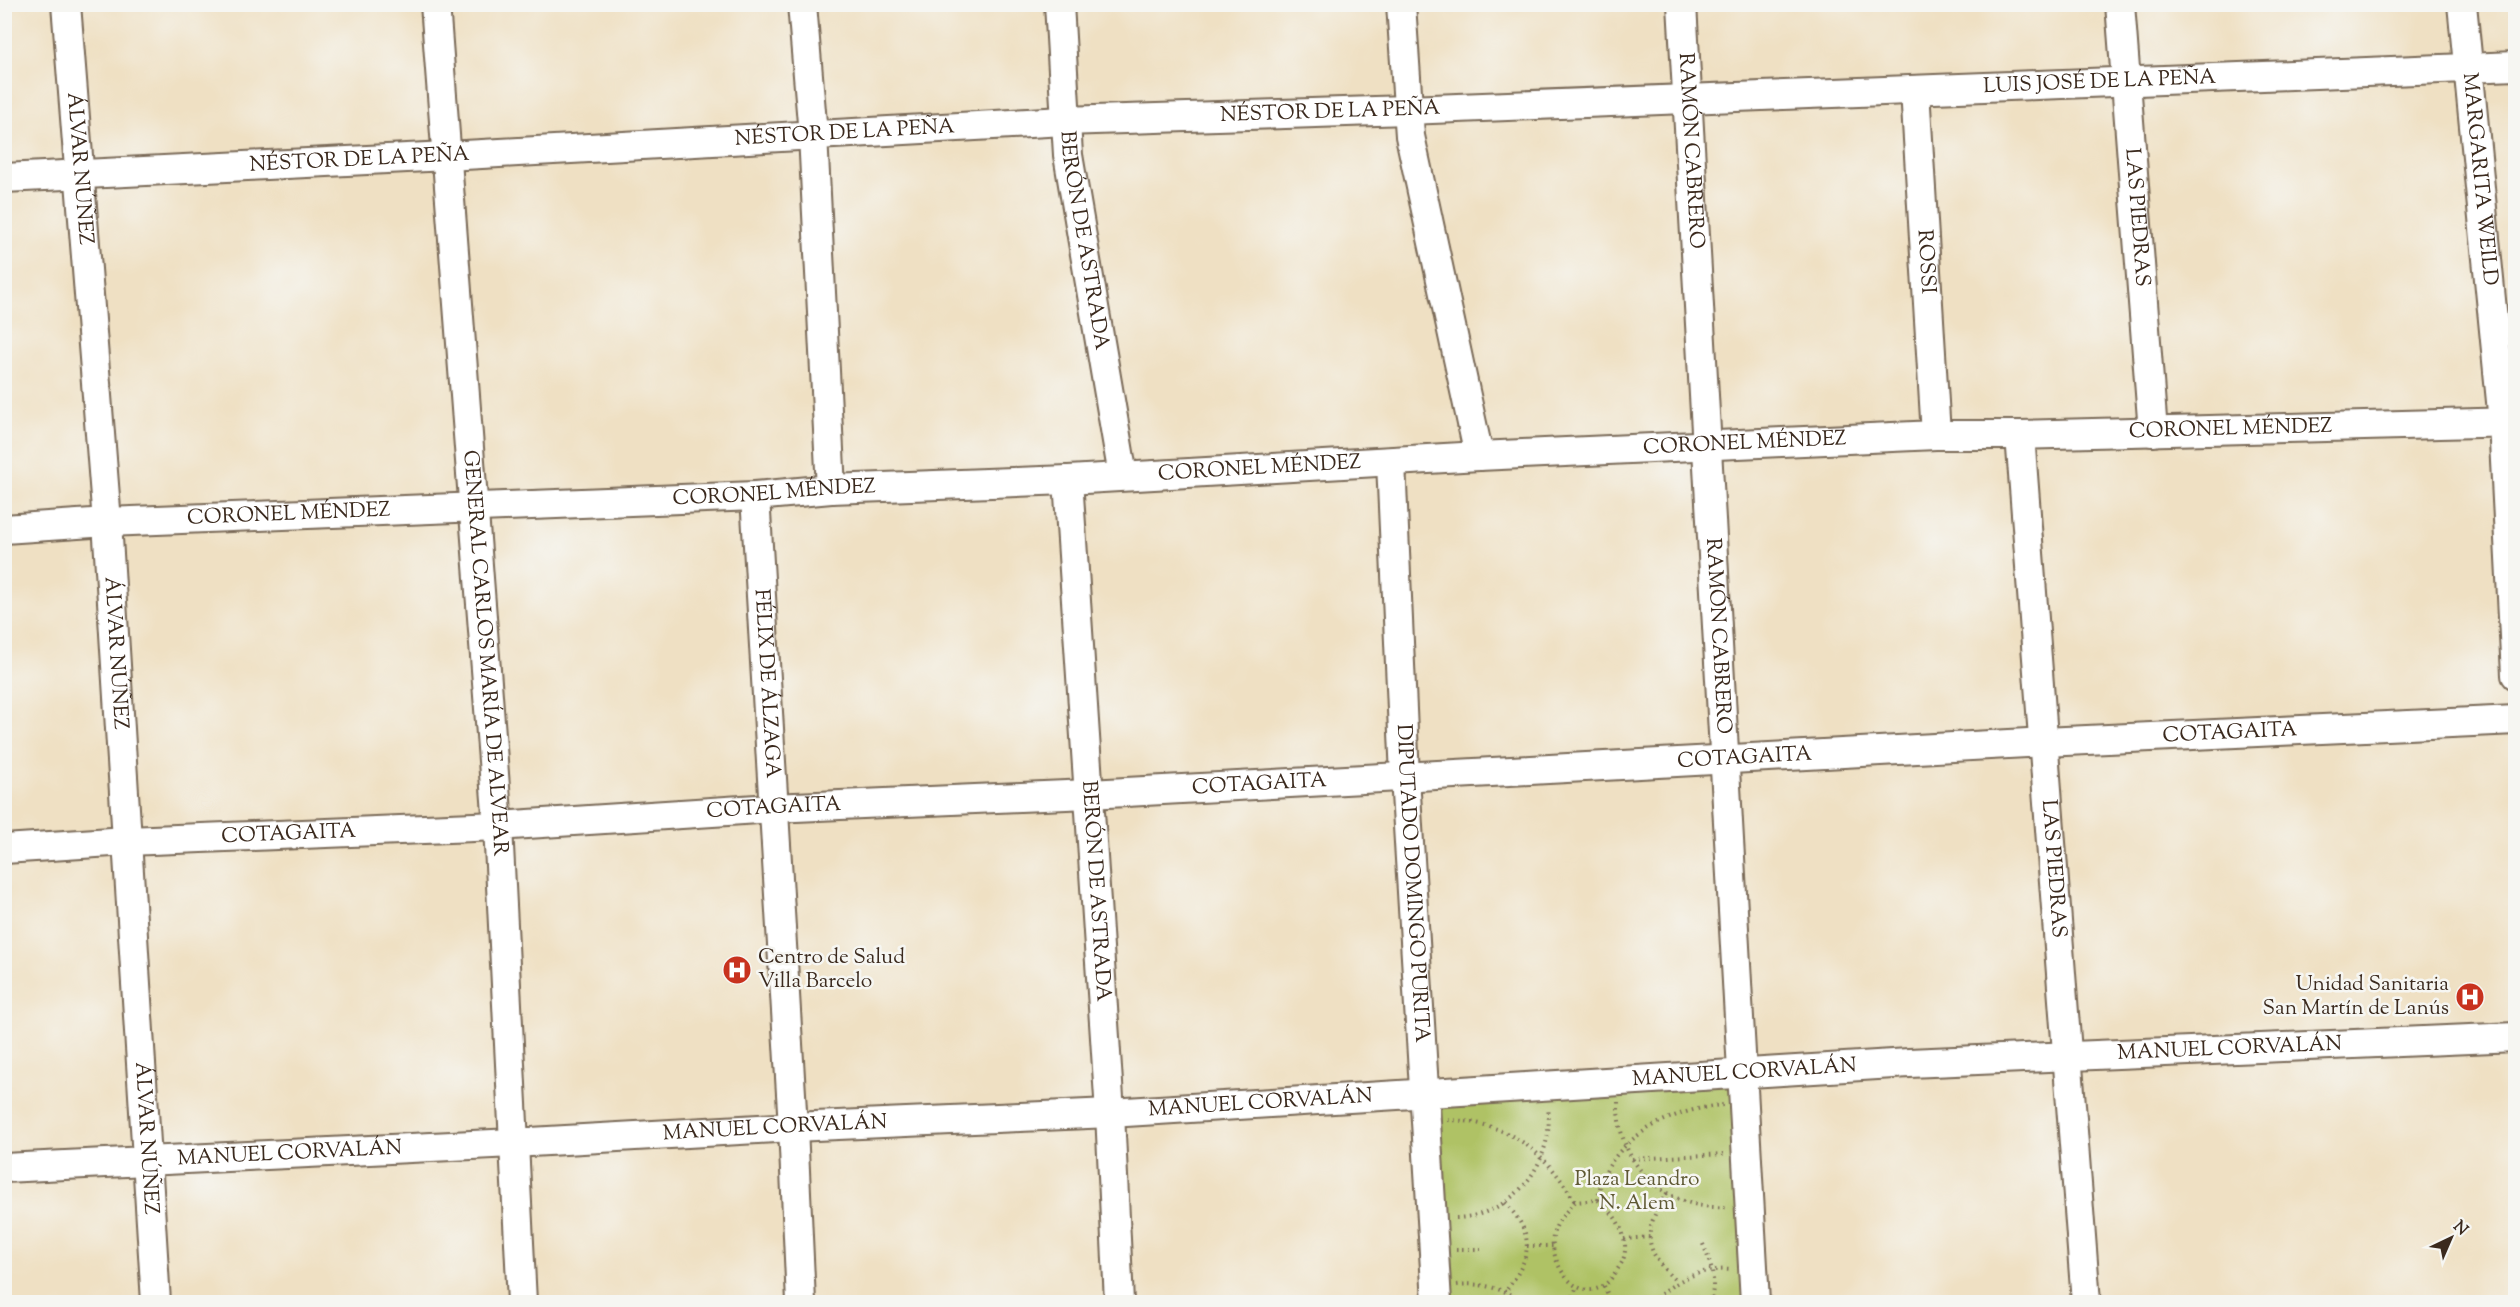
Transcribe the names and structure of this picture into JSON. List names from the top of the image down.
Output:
{
  "streets": {
    "street": [
      "LUIS JOSÉ DE LA PEÑA",
      "NÉSTOR DE LA PEÑA",
      "RAMÓN CABRERO",
      "ÁLVAR NÚÑEZ",
      "MARGARITA WEILD",
      "LAS PIEDRAS",
      "BERÓN DE ASTRADA",
      "ROSSI",
      "CORONEL MÉNDEZ",
      "GENERAL CARLOS MARÍA DE ALVEAR",
      "FÉLIX DE ÁLZAGA",
      "COTAGAITA",
      "DIPUTADO DOMINGO PURITA",
      "MANUEL CORVALÁN"
    ]
  },
  "crossings": [
    ["LUIS JOSÉ DE LA PEÑA", "NÉSTOR DE LA PEÑA"],
    ["LUIS JOSÉ DE LA PEÑA", "RAMÓN CABRERO"],
    ["LUIS JOSÉ DE LA PEÑA", "MARGARITA WEILD"],
    ["LUIS JOSÉ DE LA PEÑA", "LAS PIEDRAS"],
    ["LUIS JOSÉ DE LA PEÑA", "ROSSI"],
    ["NÉSTOR DE LA PEÑA", "RAMÓN CABRERO"],
    ["NÉSTOR DE LA PEÑA", "ÁLVAR NÚÑEZ"],
    ["NÉSTOR DE LA PEÑA", "BERÓN DE ASTRADA"],
    ["NÉSTOR DE LA PEÑA", "GENERAL CARLOS MARÍA DE ALVEAR"],
    ["RAMÓN CABRERO", "CORONEL MÉNDEZ"],
    ["RAMÓN CABRERO", "COTAGAITA"],
    ["RAMÓN CABRERO", "MANUEL CORVALÁN"],
    ["ÁLVAR NÚÑEZ", "CORONEL MÉNDEZ"],
    ["ÁLVAR NÚÑEZ", "COTAGAITA"],
    ["ÁLVAR NÚÑEZ", "MANUEL CORVALÁN"],
    ["MARGARITA WEILD", "CORONEL MÉNDEZ"],
    ["LAS PIEDRAS", "CORONEL MÉNDEZ"],
    ["LAS PIEDRAS", "COTAGAITA"],
    ["LAS PIEDRAS", "MANUEL CORVALÁN"],
    ["BERÓN DE ASTRADA", "CORONEL MÉNDEZ"],
    ["BERÓN DE ASTRADA", "COTAGAITA"],
    ["BERÓN DE ASTRADA", "MANUEL CORVALÁN"],
    ["ROSSI", "CORONEL MÉNDEZ"],
    ["CORONEL MÉNDEZ", "GENERAL CARLOS MARÍA DE ALVEAR"],
    ["CORONEL MÉNDEZ", "FÉLIX DE ÁLZAGA"],
    ["CORONEL MÉNDEZ", "DIPUTADO DOMINGO PURITA"],
    ["GENERAL CARLOS MARÍA DE ALVEAR", "COTAGAITA"],
    ["GENERAL CARLOS MARÍA DE ALVEAR", "MANUEL CORVALÁN"],
    ["FÉLIX DE ÁLZAGA", "COTAGAITA"],
    ["FÉLIX DE ÁLZAGA", "MANUEL CORVALÁN"],
    ["COTAGAITA", "DIPUTADO DOMINGO PURITA"],
    ["DIPUTADO DOMINGO PURITA", "MANUEL CORVALÁN"]
  ],
  "parks": ["Plaza Leandro N. Alem"],
  "places": {
    "hospital": ["Centro de Salud Villa Barcelo", "Unidad Sanitaria San Martín de Lanús"]
  },
  "north": "top right"
}
